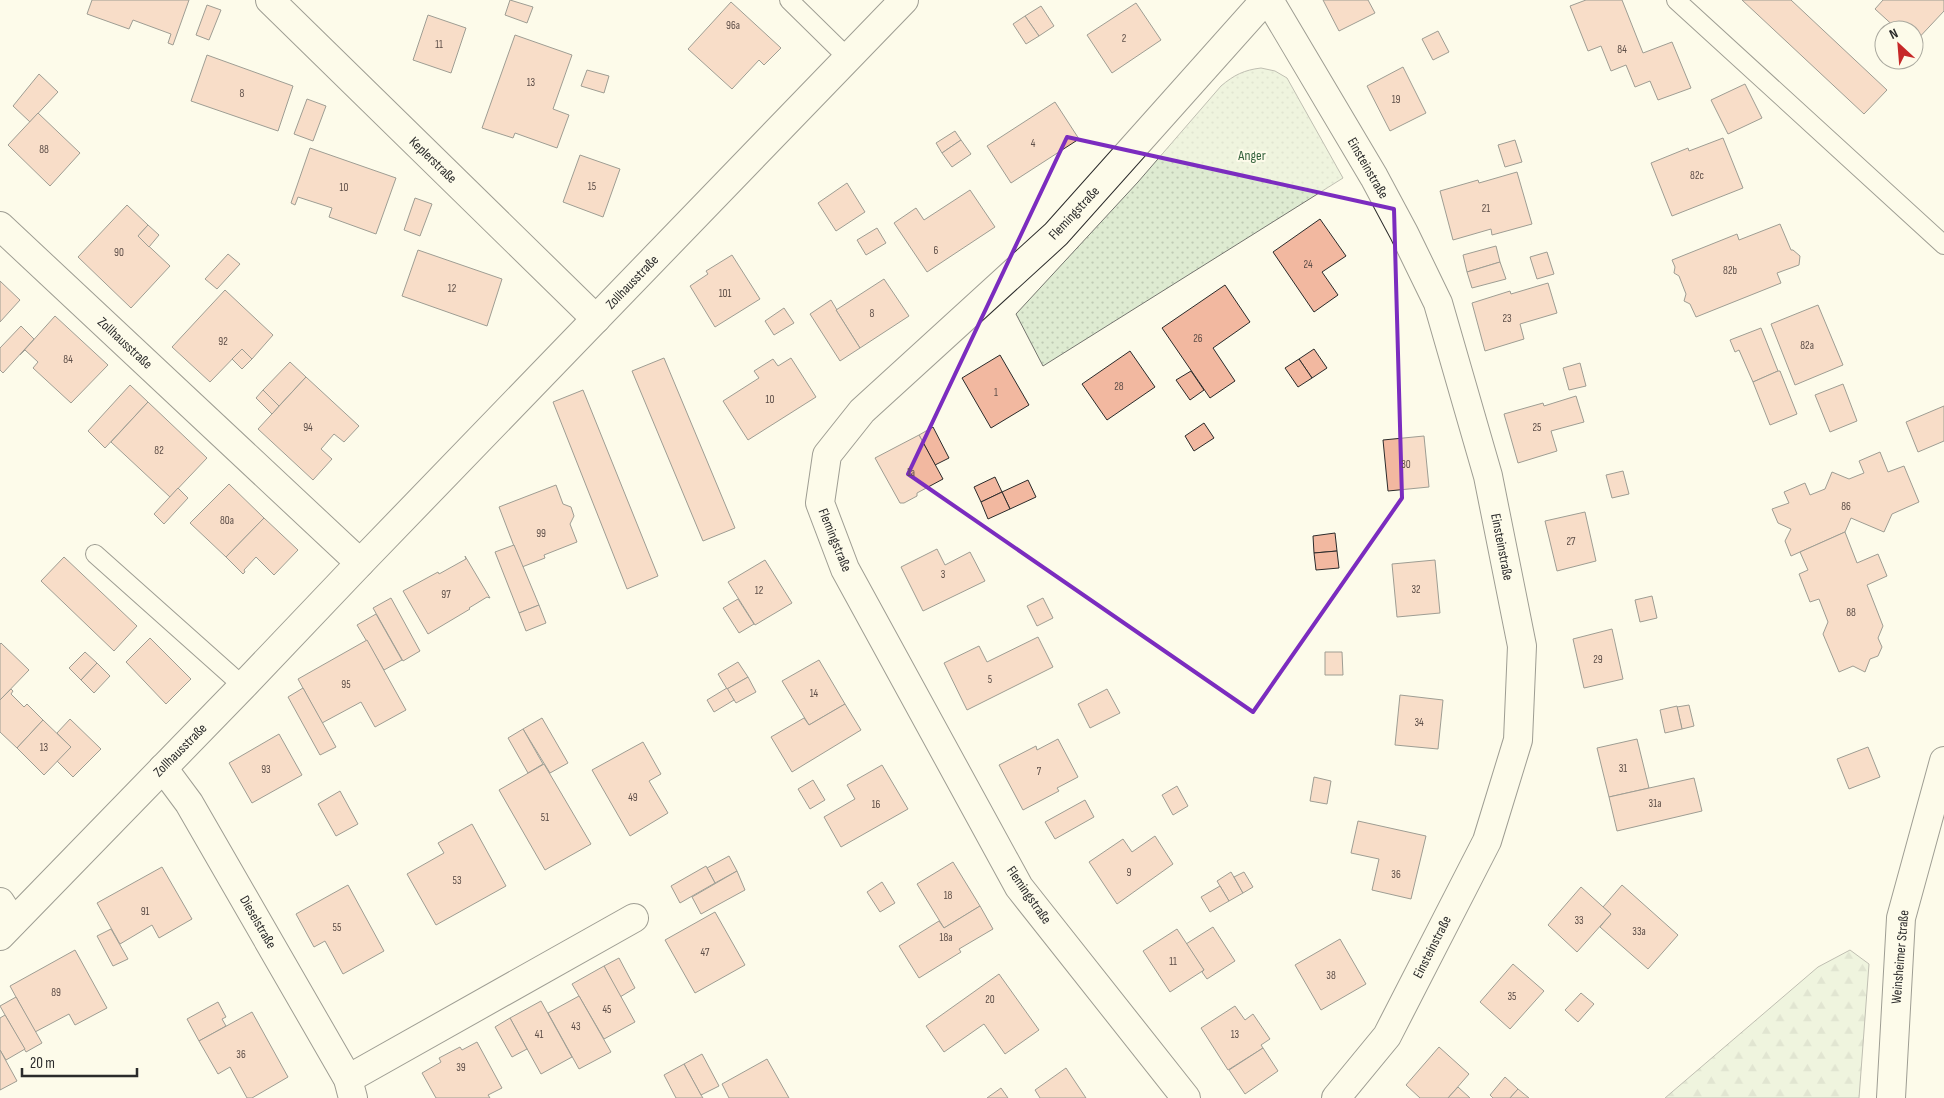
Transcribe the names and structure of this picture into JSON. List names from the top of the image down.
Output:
{
  "streets": {
    "street": [
      "Keplerstraße",
      "Einsteinstraße",
      "Flemingstraße",
      "Zollhausstraße",
      "Dieselstraße",
      "Weinsheimer Straße"
    ]
  },
  "crossings": [
    ["Keplerstraße", "Zollhausstraße"],
    ["Einsteinstraße", "Flemingstraße"],
    ["Zollhausstraße", "Dieselstraße"]
  ],
  "parks": ["Anger"],
  "house_numbers": [
    "96a",
    "2",
    "11",
    "84",
    "13",
    "8",
    "19",
    "4",
    "88",
    "82c",
    "15",
    "10",
    "21",
    "6",
    "90",
    "24",
    "82b",
    "12",
    "101",
    "8",
    "23",
    "26",
    "92",
    "82a",
    "84",
    "28",
    "1",
    "10",
    "94",
    "25",
    "82",
    "30",
    "1a",
    "86",
    "80a",
    "99",
    "27",
    "3",
    "32",
    "12",
    "97",
    "88",
    "29",
    "5",
    "95",
    "14",
    "34",
    "13",
    "31",
    "93",
    "7",
    "49",
    "31a",
    "16",
    "51",
    "9",
    "36",
    "53",
    "18",
    "91",
    "33",
    "55",
    "33a",
    "18a",
    "47",
    "11",
    "38",
    "89",
    "35",
    "20",
    "45",
    "43",
    "41",
    "13",
    "36",
    "39"
  ],
  "scale_bar": "20 m",
  "north": "top left"
}
